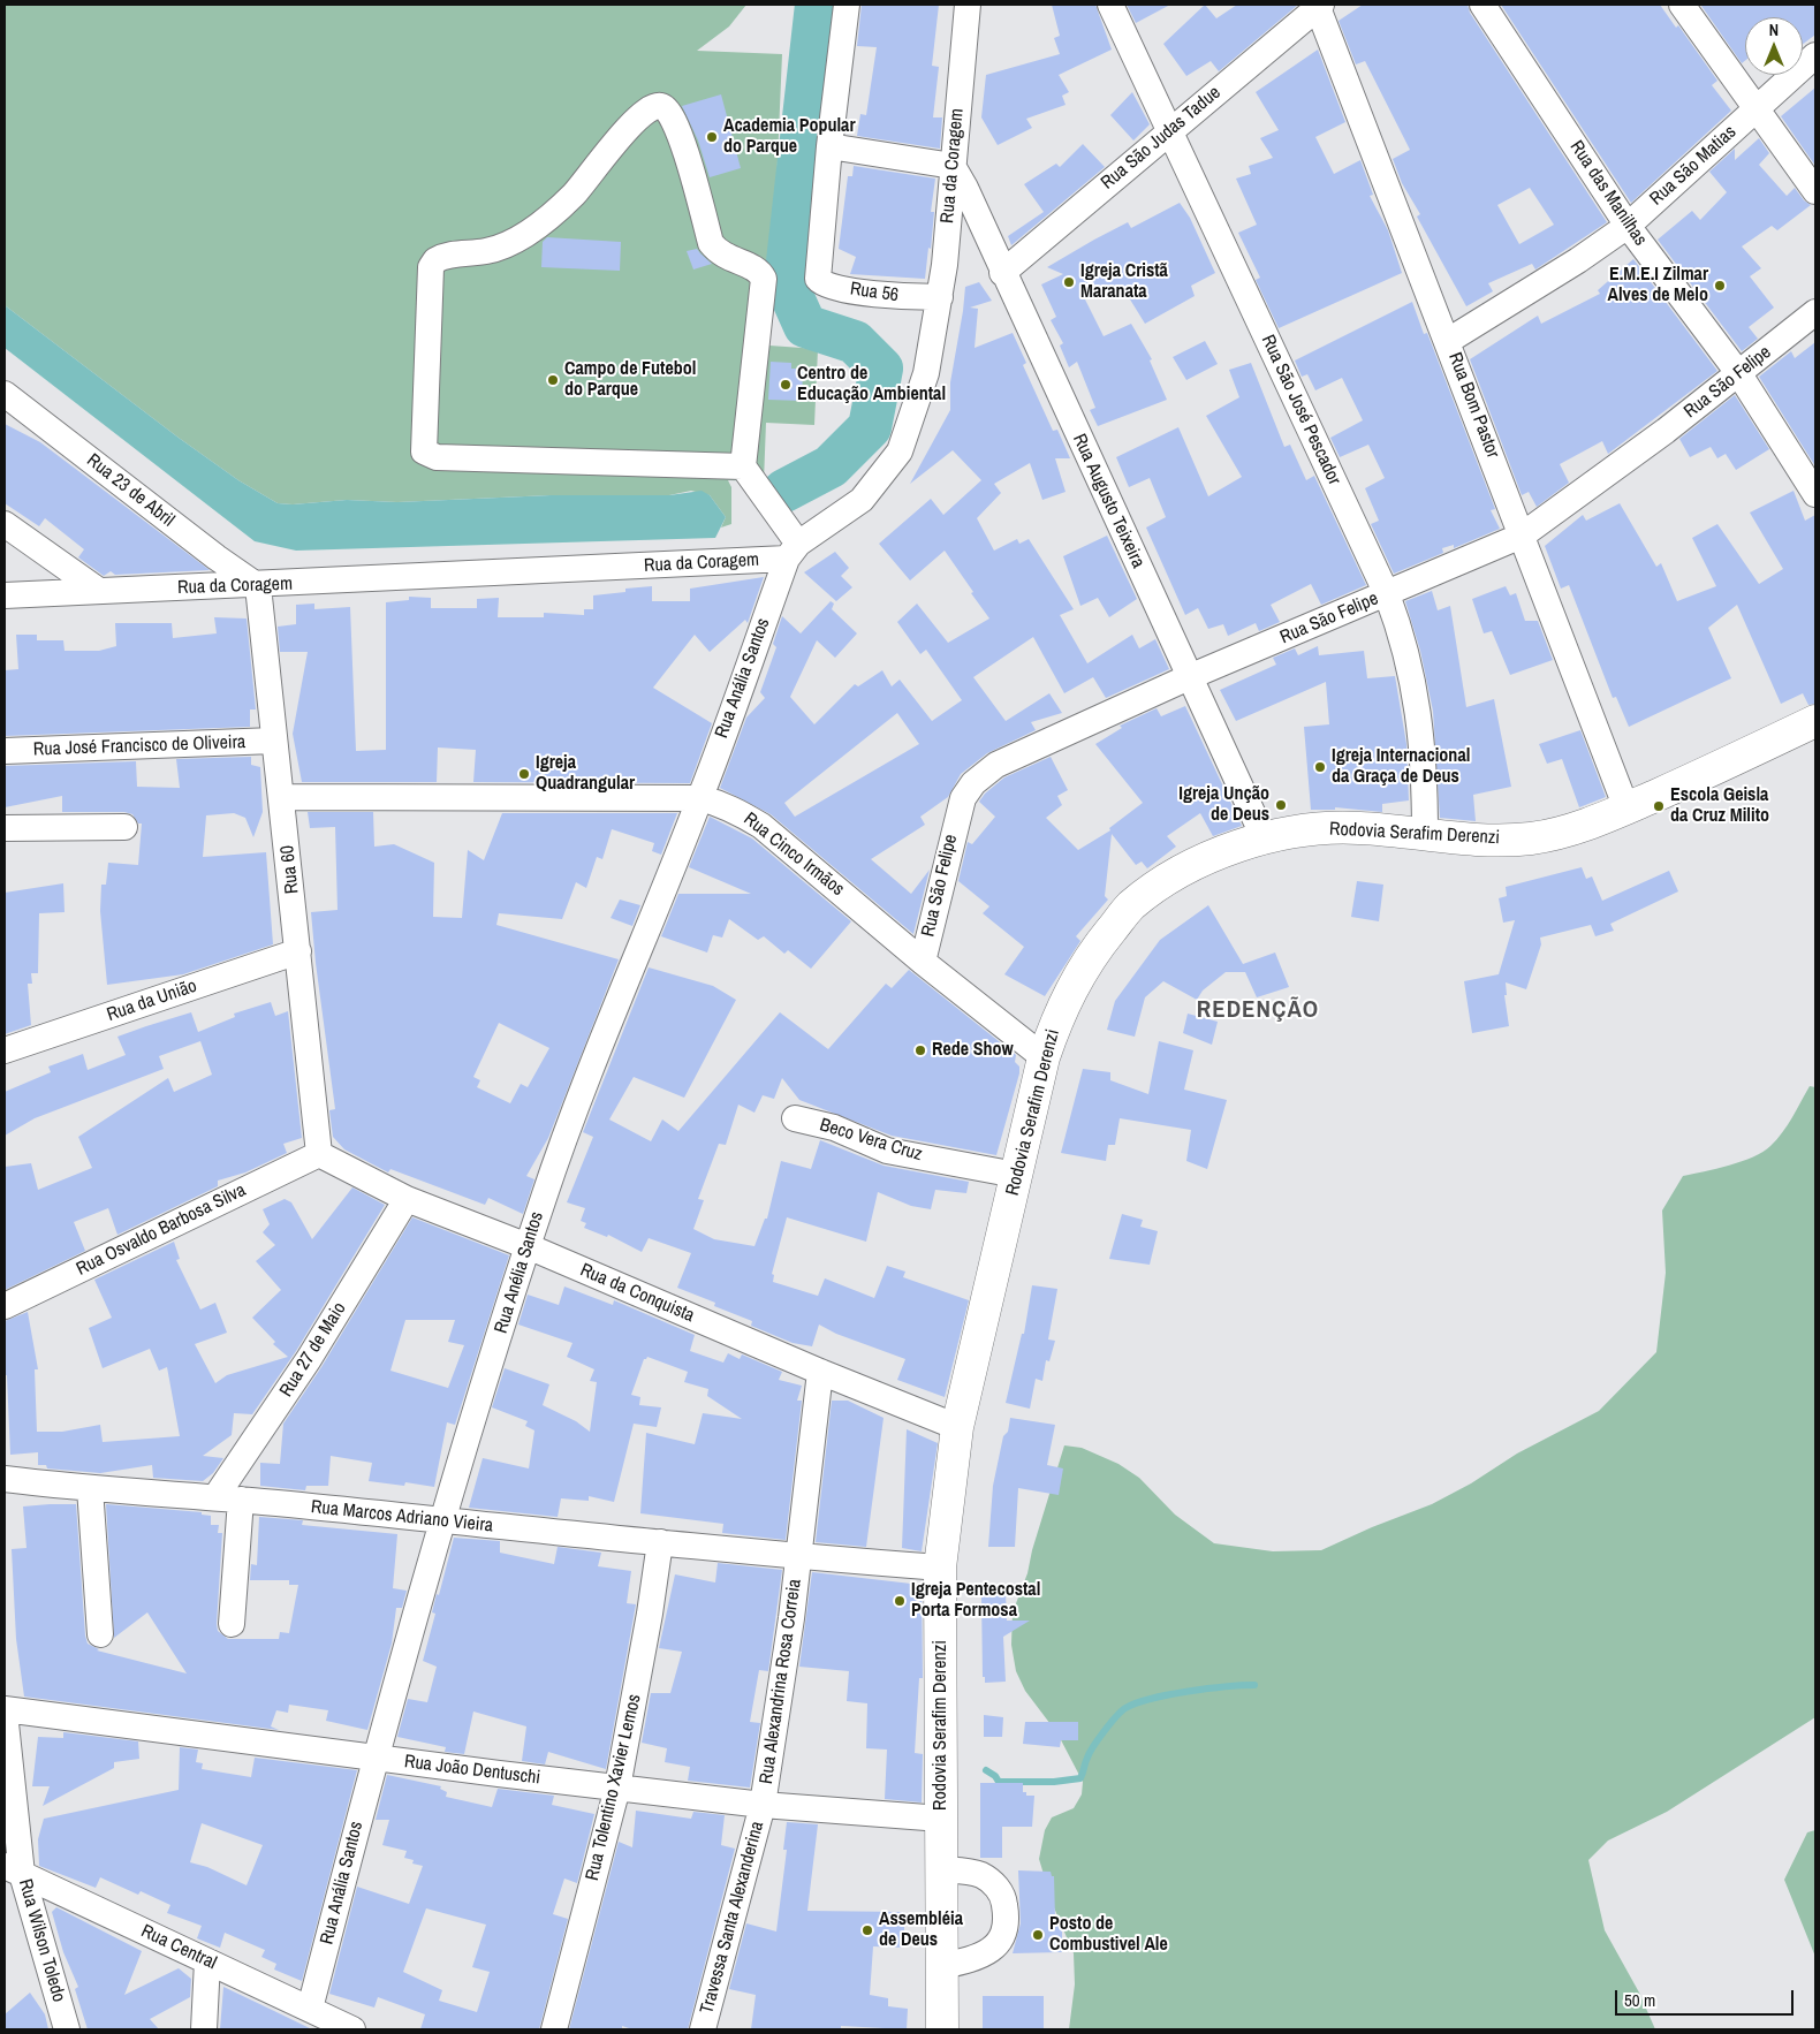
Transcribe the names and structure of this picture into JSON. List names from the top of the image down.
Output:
{
  "streets": {
    "main road": ["Rodovia Serafim Derenzi"],
    "street": [
      "Rua São Judas Tadue",
      "Rua da Coragem",
      "Rua São Matias",
      "Rua das Manilhas",
      "Rua 56",
      "Rua São Felipe",
      "Rua Bom Pastor",
      "Rua São José Pescador",
      "Rua 23 de Abril",
      "Rua Augusto Teixeira",
      "Rua Anália Santos",
      "Rua José Francisco de Oliveira",
      "Rua Cinco Irmãos",
      "Rua 60",
      "Rua da União",
      "Beco Vera Cruz",
      "Rua Osvaldo Barbosa Silva",
      "Rua Anélia Santos",
      "Rua da Conquista",
      "Rua 27 de Maio",
      "Rua Marcos Adriano Vieira",
      "Rua Alexandrina Rosa Correia",
      "Rua João Dentuschi",
      "Rua Tolentino Xavier Lemos",
      "Travessa Santa Alexanderina",
      "Rua Wilson Toledo",
      "Rua Central"
    ]
  },
  "crossings": [
    ["Rua São Judas Tadue", "Rua Bom Pastor"],
    ["Rua São Judas Tadue", "Rua São José Pescador"],
    ["Rua São Judas Tadue", "Rua Augusto Teixeira"],
    ["Rua da Coragem", "Rua 56"],
    ["Rua da Coragem", "Rua 23 de Abril"],
    ["Rua da Coragem", "Rua Augusto Teixeira"],
    ["Rua da Coragem", "Rua Anália Santos"],
    ["Rua da Coragem", "Rua 60"],
    ["Rua São Matias", "Rua das Manilhas"],
    ["Rua São Matias", "Rua Bom Pastor"],
    ["Rua das Manilhas", "Rua São Felipe"],
    ["Rua São Felipe", "Rua Bom Pastor"],
    ["Rua São Felipe", "Rua São José Pescador"],
    ["Rua São Felipe", "Rua Augusto Teixeira"],
    ["Rua São Felipe", "Rua Cinco Irmãos"],
    ["Rua Bom Pastor", "Rodovia Serafim Derenzi"],
    ["Rua São José Pescador", "Rodovia Serafim Derenzi"],
    ["Rua 23 de Abril", "Rua 60"],
    ["Rua Augusto Teixeira", "Rodovia Serafim Derenzi"],
    ["Rua Anália Santos", "Rua Cinco Irmãos"],
    ["Rua Anália Santos", "Rua Anélia Santos"],
    ["Rua Anália Santos", "Rua João Dentuschi"],
    ["Rua Anália Santos", "Rua Central"],
    ["Rua José Francisco de Oliveira", "Rua 60"],
    ["Rodovia Serafim Derenzi", "Rua Cinco Irmãos"],
    ["Rodovia Serafim Derenzi", "Beco Vera Cruz"],
    ["Rodovia Serafim Derenzi", "Rua da Conquista"],
    ["Rodovia Serafim Derenzi", "Rua Marcos Adriano Vieira"],
    ["Rodovia Serafim Derenzi", "Rua João Dentuschi"],
    ["Rua Cinco Irmãos", "Rua 60"],
    ["Rua Cinco Irmãos", "Rua Anélia Santos"],
    ["Rua 60", "Rua da União"],
    ["Rua 60", "Rua Osvaldo Barbosa Silva"],
    ["Rua 60", "Rua da Conquista"],
    ["Rua Osvaldo Barbosa Silva", "Rua da Conquista"],
    ["Rua Anélia Santos", "Rua da Conquista"],
    ["Rua Anélia Santos", "Rua Marcos Adriano Vieira"],
    ["Rua Anélia Santos", "Rua João Dentuschi"],
    ["Rua da Conquista", "Rua 27 de Maio"],
    ["Rua 27 de Maio", "Rua Marcos Adriano Vieira"],
    ["Rua Marcos Adriano Vieira", "Rua Alexandrina Rosa Correia"],
    ["Rua Marcos Adriano Vieira", "Rua Tolentino Xavier Lemos"],
    ["Rua Alexandrina Rosa Correia", "Rua João Dentuschi"],
    ["Rua Alexandrina Rosa Correia", "Travessa Santa Alexanderina"],
    ["Rua João Dentuschi", "Rua Tolentino Xavier Lemos"],
    ["Rua João Dentuschi", "Travessa Santa Alexanderina"],
    ["Rua João Dentuschi", "Rua Wilson Toledo"],
    ["Rua Wilson Toledo", "Rua Central"]
  ],
  "districts": ["REDENÇÃO"],
  "places": [
    "Academia Popular do Parque",
    "Igreja Cristã Maranata",
    "E.M.E.I Zilmar Alves de Melo",
    "Campo de Futebol do Parque",
    "Centro de Educação Ambiental",
    "Igreja Internacional da Graça de Deus",
    "Igreja Quadrangular",
    "Igreja Unção de Deus",
    "Escola Geisla da Cruz Milito",
    "Rede Show",
    "Igreja Pentecostal Porta Formosa",
    "Assembléia de Deus",
    "Posto de Combustivel Ale"
  ],
  "scale_bar": "50 m",
  "north": "top"
}
